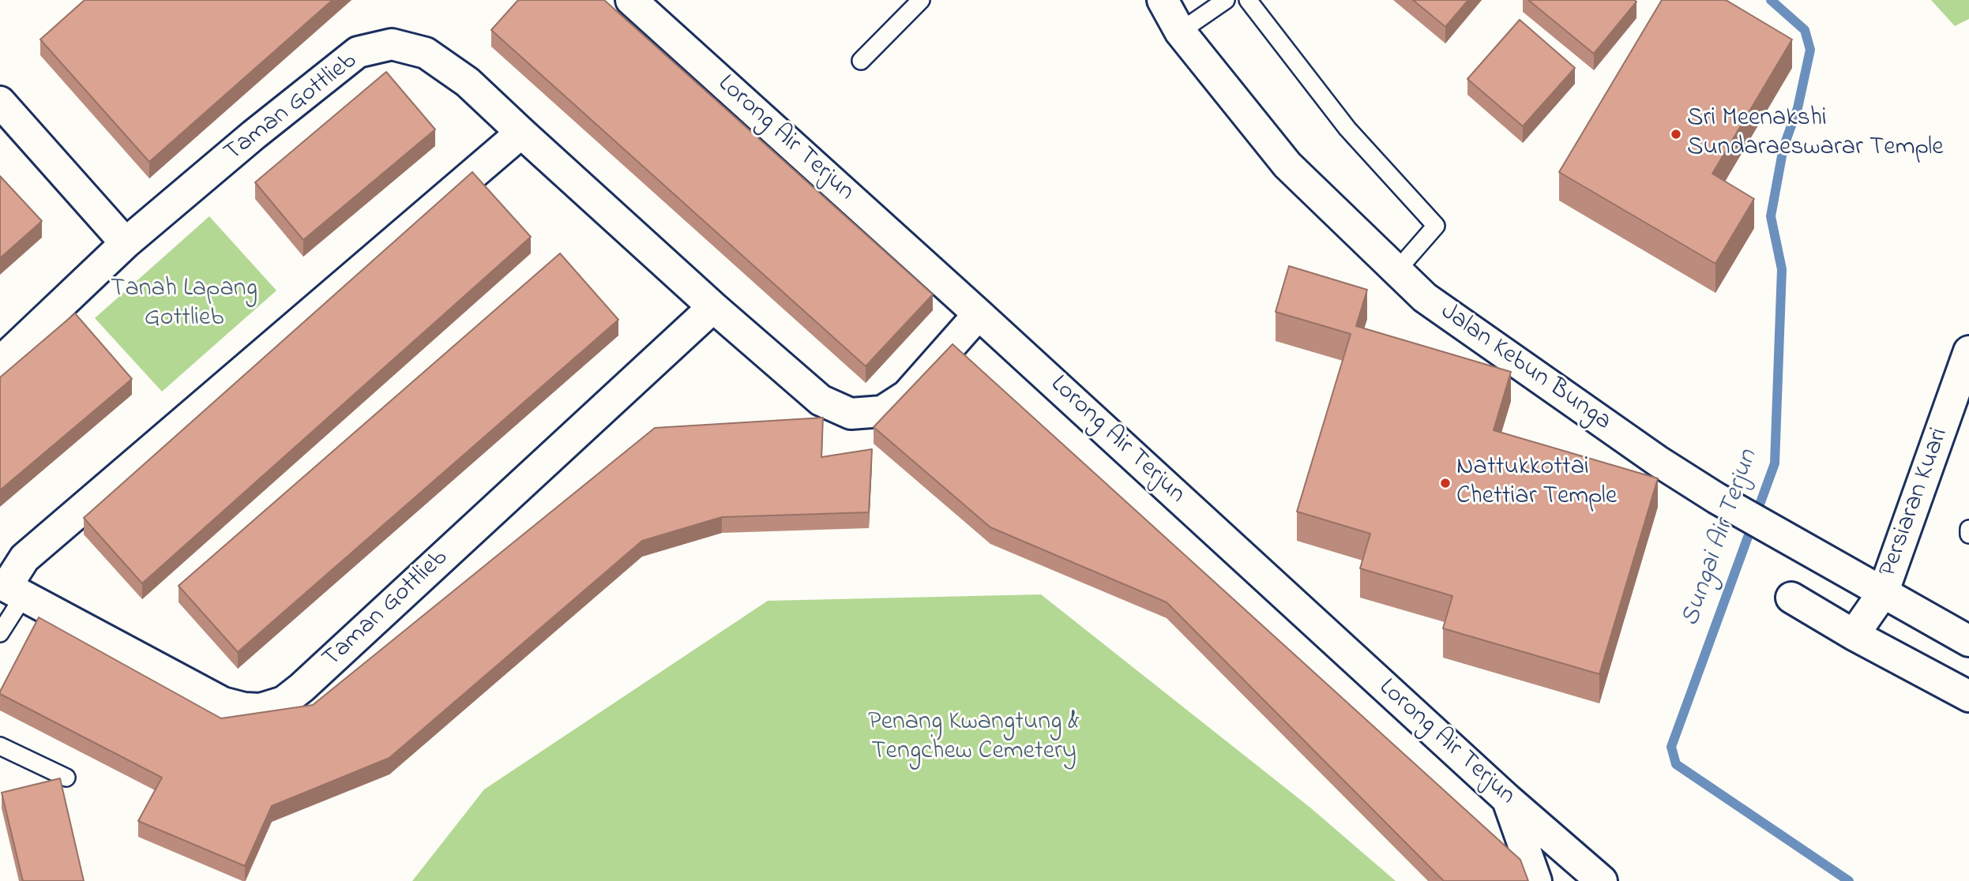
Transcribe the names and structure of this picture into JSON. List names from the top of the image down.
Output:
{
  "streets": {
    "street": [
      "Taman Gottlieb",
      "Lorong Air Terjun",
      "Jalan Kebun Bunga",
      "Persiaran Kuari"
    ]
  },
  "crossings": [
    ["Taman Gottlieb", "Lorong Air Terjun"],
    ["Jalan Kebun Bunga", "Persiaran Kuari"]
  ],
  "water": ["Sungai Air Terjun"],
  "parks": ["Tanah Lapang Gottlieb", "Penang Kwangtung & Tengchew Cemetery"],
  "places": ["Sri Meenakshi Sundaraeswarar Temple", "Nattukkottai Chettiar Temple"]
}
